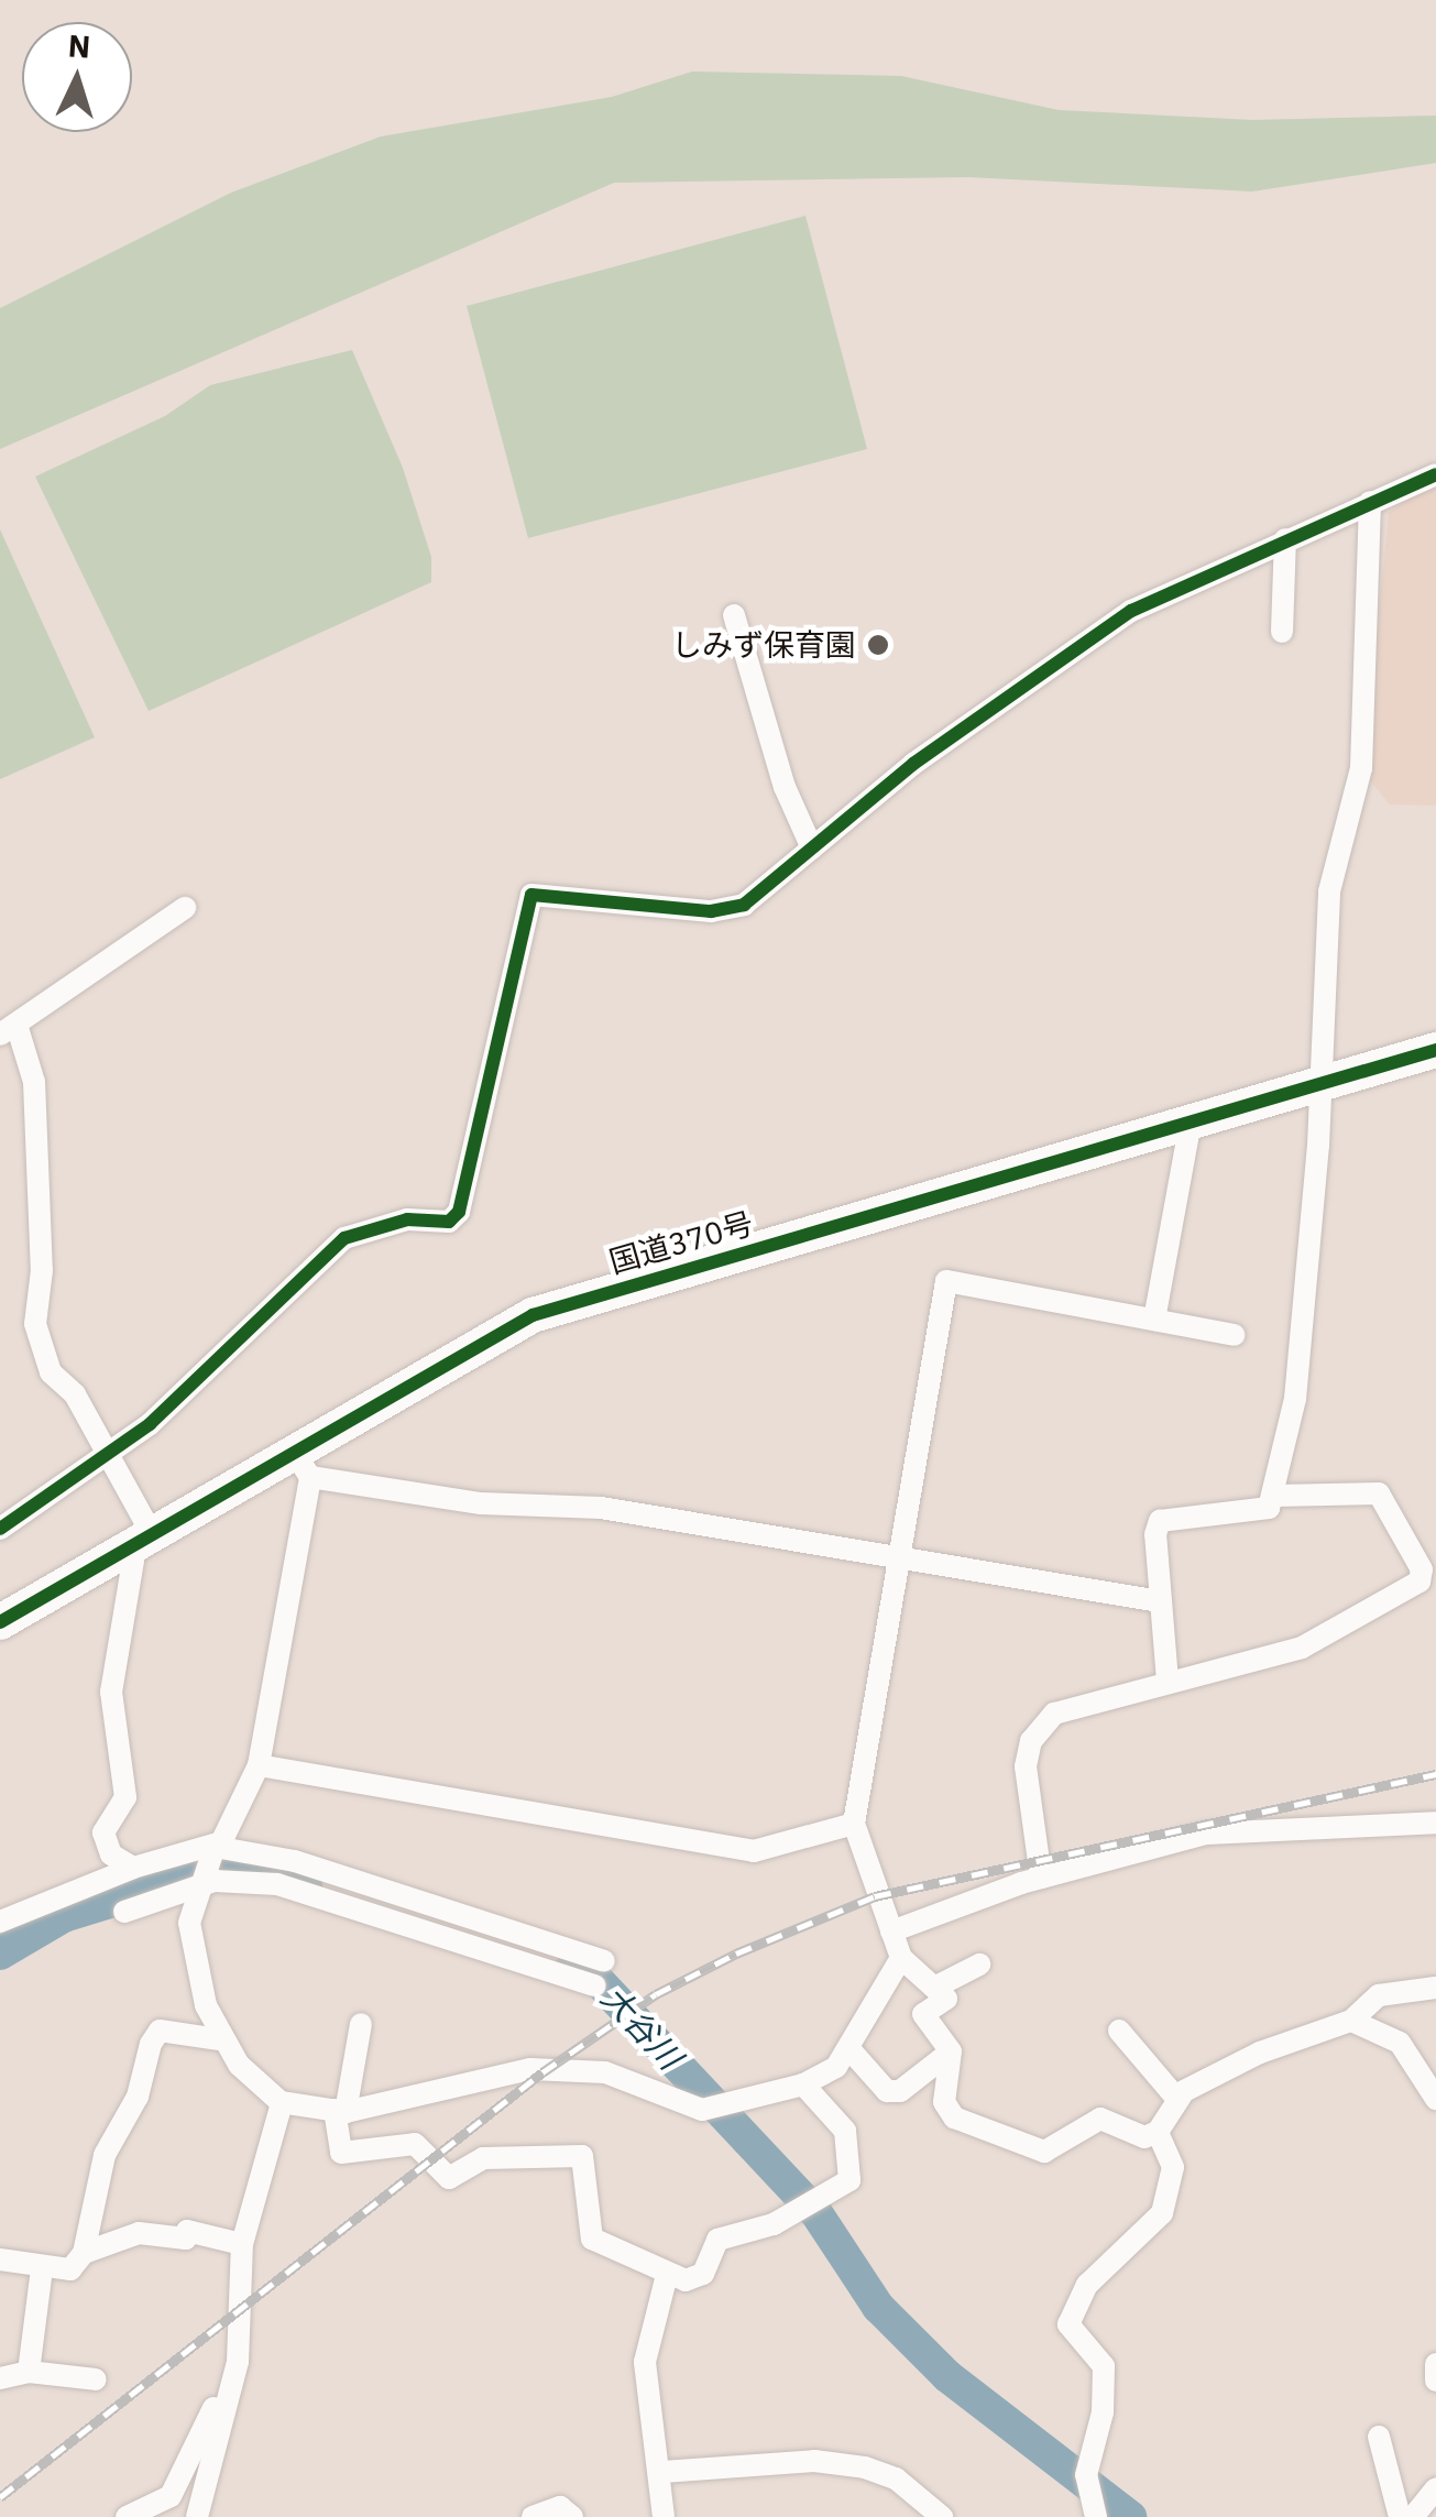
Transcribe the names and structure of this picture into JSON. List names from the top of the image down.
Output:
{
  "streets": {
    "highway": ["国道370号"]
  },
  "water": ["大谷川"],
  "places": ["しみず保育園"],
  "north": "top"
}
